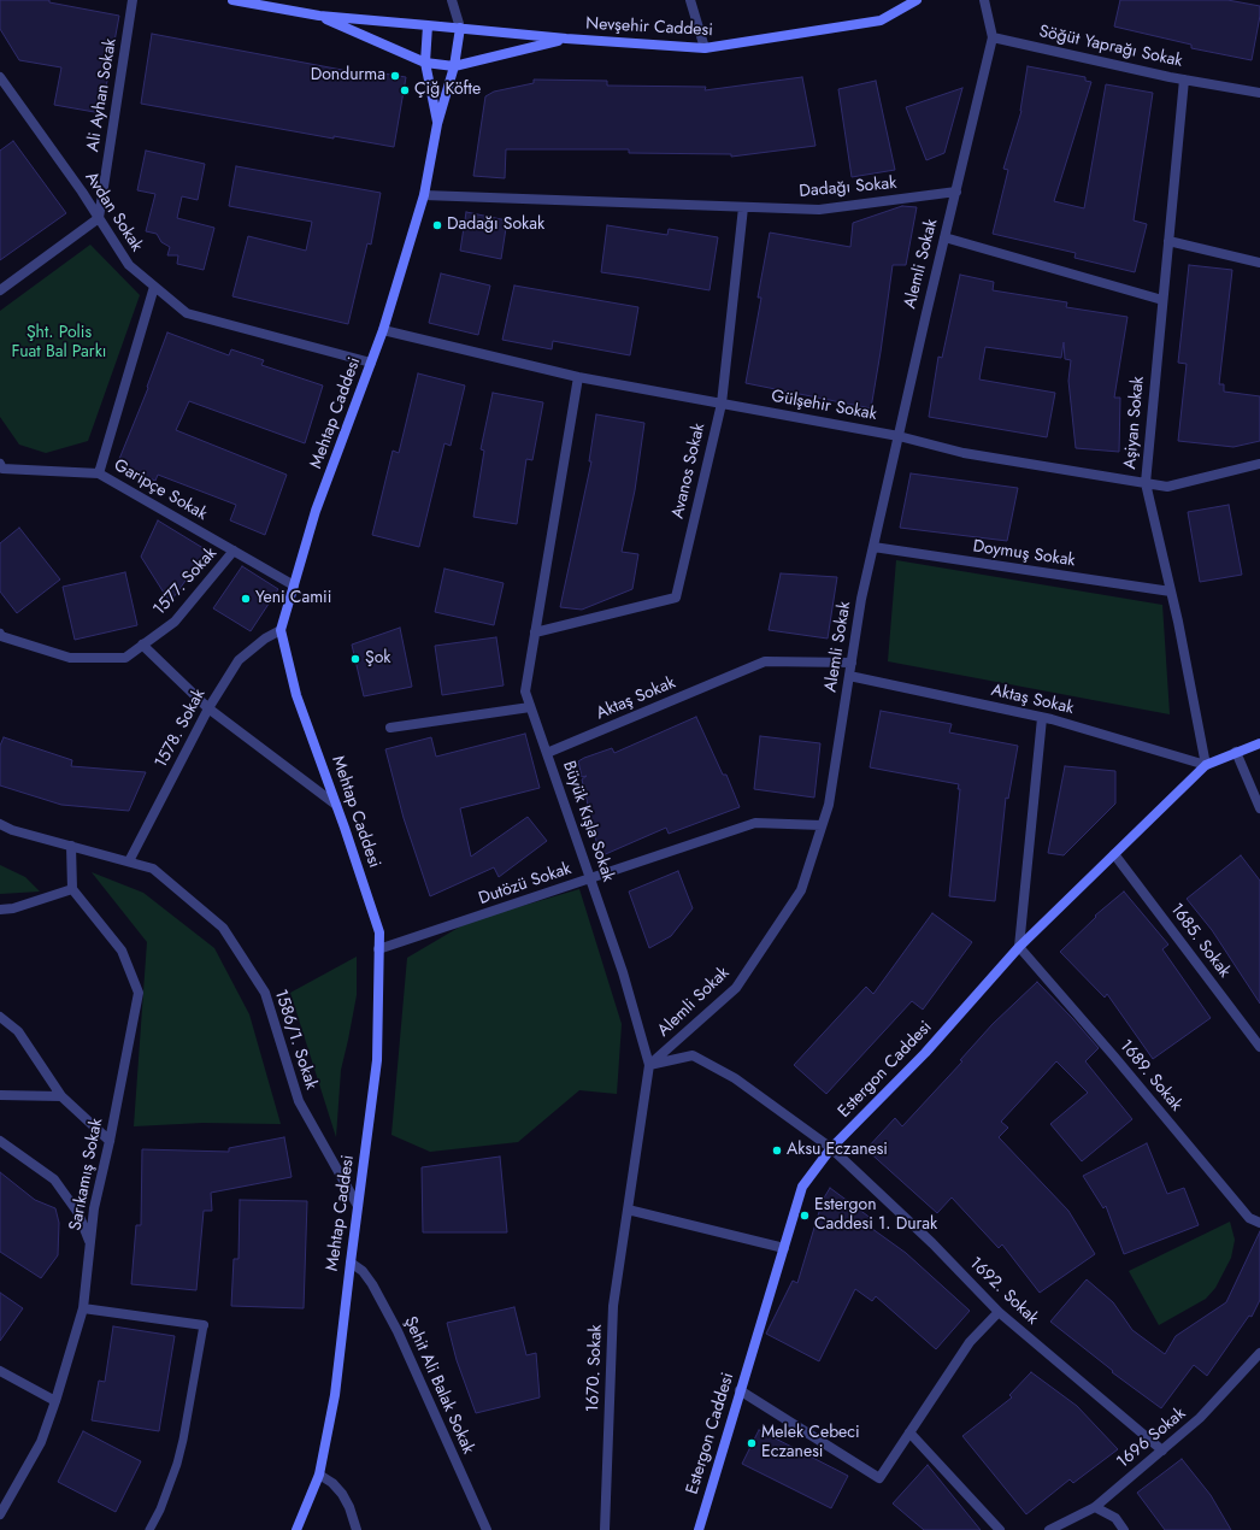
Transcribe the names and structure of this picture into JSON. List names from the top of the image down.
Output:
{
  "streets": {
    "main road": ["Nevşehir Caddesi", "Mehtap Caddesi", "Estergon Caddesi"],
    "street": [
      "Söğüt Yaprağı Sokak",
      "Ali Ayhan Sokak",
      "Dadağı Sokak",
      "Avdan Sokak",
      "Alemli Sokak",
      "Gülşehir Sokak",
      "Aşiyan Sokak",
      "Avanos Sokak",
      "Garipçe Sokak",
      "Doymuş Sokak",
      "1577. Sokak",
      "Aktaş Sokak",
      "1578. Sokak",
      "Büyük Kışla Sokak",
      "Dutözü Sokak",
      "1685. Sokak",
      "1586/1. Sokak",
      "1689. Sokak",
      "Sarıkamış Sokak",
      "1692. Sokak",
      "1670. Sokak",
      "Şehit Ali Balak Sokak",
      "1696 Sokak"
    ]
  },
  "crossings": [
    ["Nevşehir Caddesi", "Mehtap Caddesi"],
    ["Söğüt Yaprağı Sokak", "Alemli Sokak"],
    ["Söğüt Yaprağı Sokak", "Aşiyan Sokak"],
    ["Ali Ayhan Sokak", "Avdan Sokak"],
    ["Dadağı Sokak", "Alemli Sokak"],
    ["Dadağı Sokak", "Mehtap Caddesi"],
    ["Dadağı Sokak", "Avanos Sokak"],
    ["Avdan Sokak", "Mehtap Caddesi"],
    ["Alemli Sokak", "Gülşehir Sokak"],
    ["Alemli Sokak", "Doymuş Sokak"],
    ["Alemli Sokak", "Aktaş Sokak"],
    ["Alemli Sokak", "Büyük Kışla Sokak"],
    ["Alemli Sokak", "Dutözü Sokak"],
    ["Gülşehir Sokak", "Mehtap Caddesi"],
    ["Gülşehir Sokak", "Aşiyan Sokak"],
    ["Gülşehir Sokak", "Avanos Sokak"],
    ["Gülşehir Sokak", "Büyük Kışla Sokak"],
    ["Mehtap Caddesi", "Garipçe Sokak"],
    ["Mehtap Caddesi", "1578. Sokak"],
    ["Mehtap Caddesi", "Dutözü Sokak"],
    ["Mehtap Caddesi", "1586/1. Sokak"],
    ["Mehtap Caddesi", "Şehit Ali Balak Sokak"],
    ["Aşiyan Sokak", "Doymuş Sokak"],
    ["Aşiyan Sokak", "Aktaş Sokak"],
    ["Aşiyan Sokak", "Estergon Caddesi"],
    ["Avanos Sokak", "Büyük Kışla Sokak"],
    ["Garipçe Sokak", "1577. Sokak"],
    ["Aktaş Sokak", "Büyük Kışla Sokak"],
    ["Aktaş Sokak", "Estergon Caddesi"],
    ["1578. Sokak", "1586/1. Sokak"],
    ["Büyük Kışla Sokak", "Dutözü Sokak"],
    ["1685. Sokak", "Estergon Caddesi"],
    ["Estergon Caddesi", "1689. Sokak"],
    ["Estergon Caddesi", "1692. Sokak"],
    ["1692. Sokak", "1696 Sokak"]
  ],
  "parks": ["Şht. Polis Fuat Bal Parkı"],
  "places": [
    "Dondurma",
    "Çiğ Köfte",
    "Dadağı Sokak",
    "Yeni Camii",
    "Şok",
    "Aksu Eczanesi",
    "Estergon Caddesi 1. Durak",
    "Melek Cebeci Eczanesi"
  ]
}
